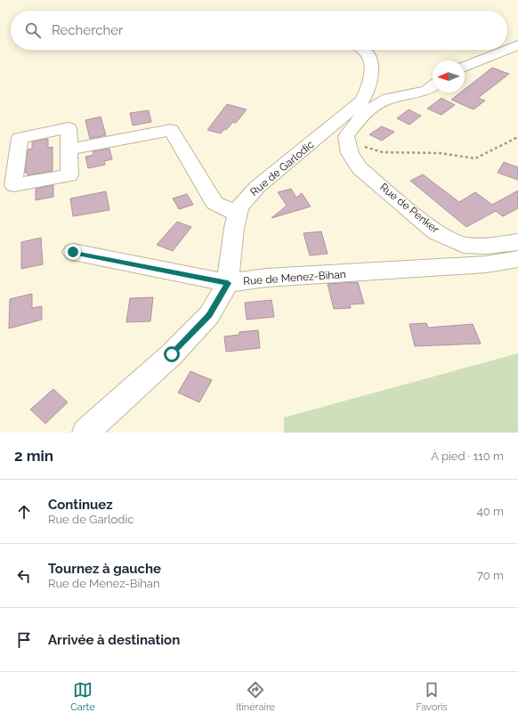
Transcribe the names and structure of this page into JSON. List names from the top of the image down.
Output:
{
  "streets": {
    "street": ["Rue de Garlodic", "Rue de Penker", "Rue de Menez-Bihan"]
  },
  "crossings": [
    ["Rue de Garlodic", "Rue de Menez-Bihan"]
  ],
  "north": "left",
  "page": {
    "search": "Rechercher",
    "heading": ["2 min", "À pied · 110 m"],
    "list": [
      ["Continuez", "Rue de Garlodic", "40 m"],
      ["Tournez à gauche", "Rue de Menez-Bihan", "70 m"],
      "Arrivée à destination"
    ],
    "nav": ["Carte", "Itinéraire", "Favoris"]
  }
}
